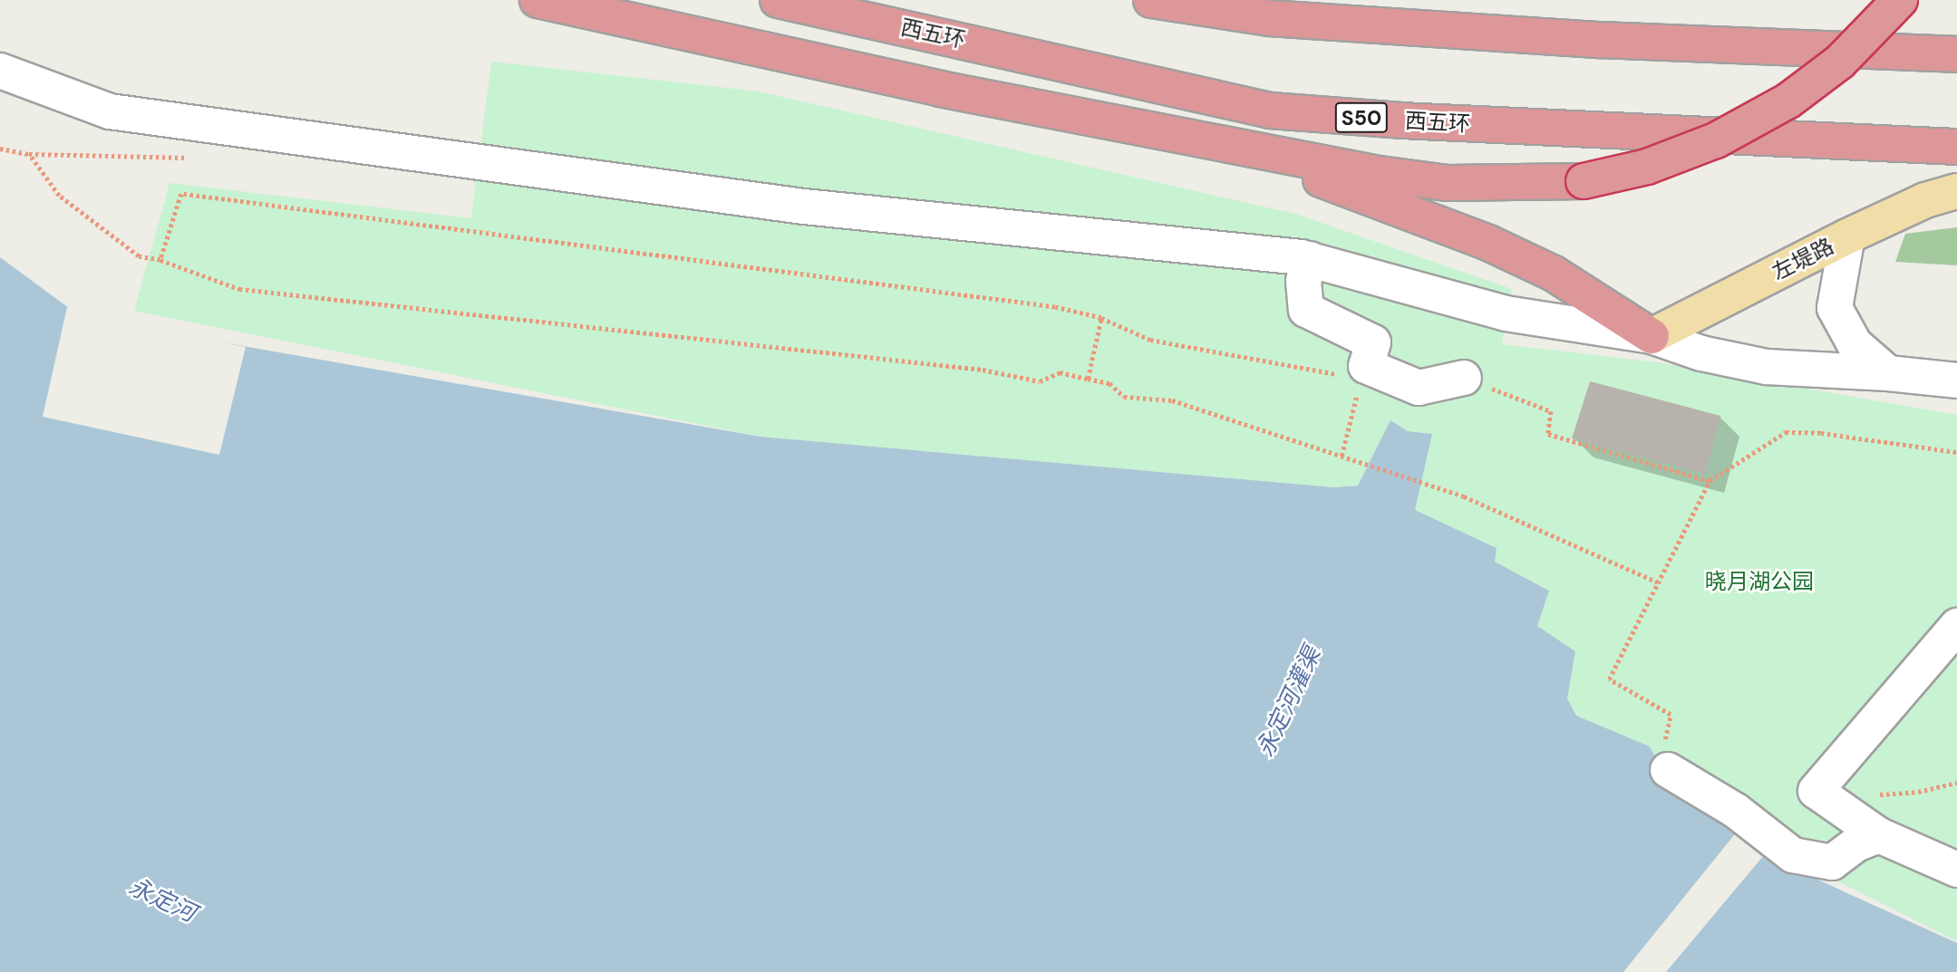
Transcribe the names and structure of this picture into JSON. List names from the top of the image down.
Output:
{
  "streets": {
    "highway": ["西五环", "S50"],
    "main road": ["左堤路"]
  },
  "water": ["永定河灌渠", "永定河"],
  "parks": ["晓月湖公园"]
}
